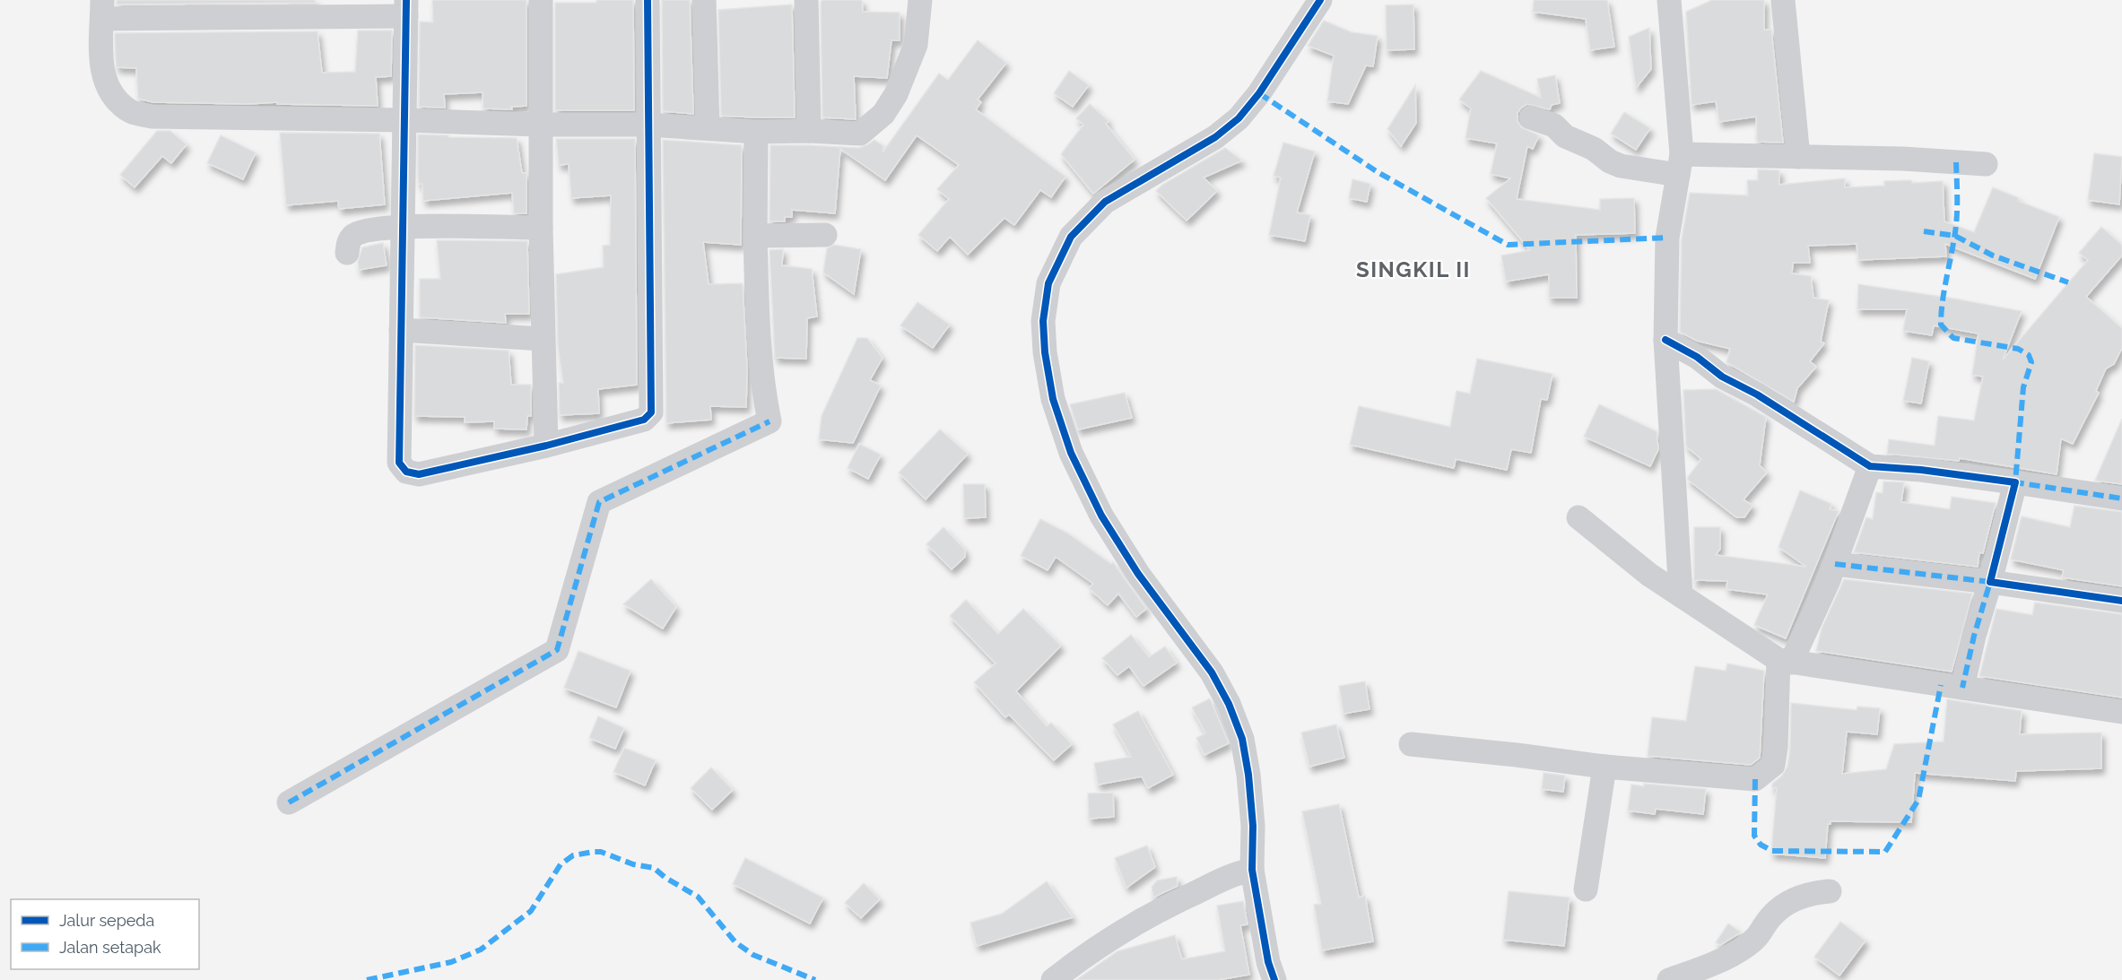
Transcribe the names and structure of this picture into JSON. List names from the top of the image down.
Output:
{
  "districts": ["SINGKIL II"],
  "legend": ["Jalur sepeda", "Jalan setapak"]
}
